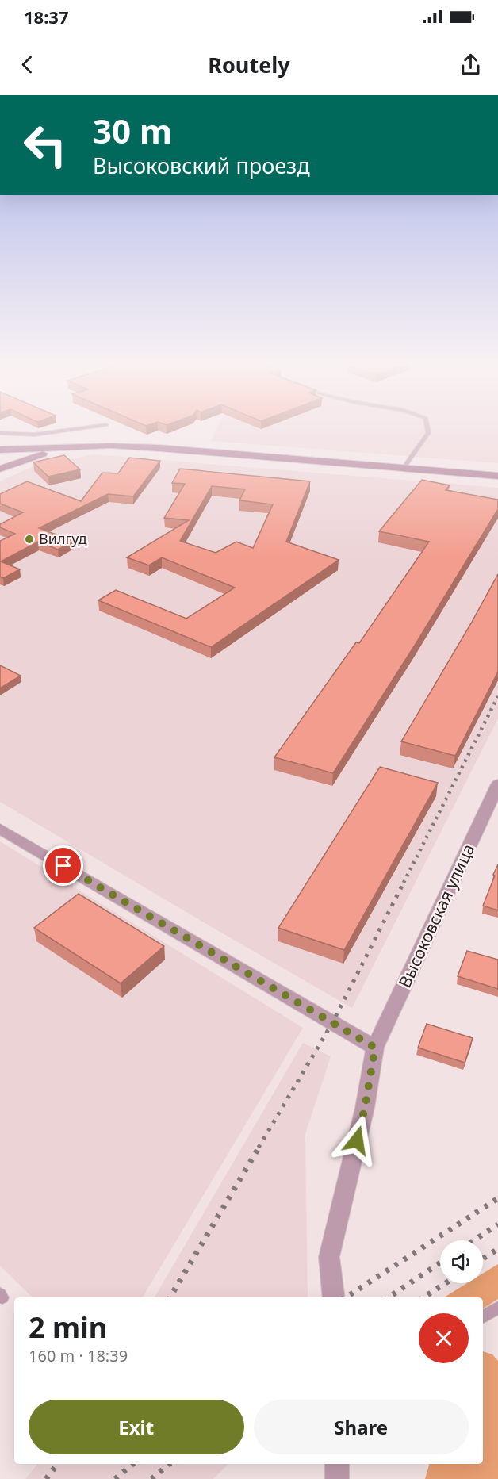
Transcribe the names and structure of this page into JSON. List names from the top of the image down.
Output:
{
  "streets": {
    "street": ["Высоковская улица"]
  },
  "places": ["Вилгуд"],
  "page": {
    "status": "18:37",
    "header": "Routely",
    "turn": ["30 m", "Высоковский проезд"],
    "heading": ["2 min", "160 m · 18:39"],
    "buttons": ["Exit", "Share"]
  }
}
